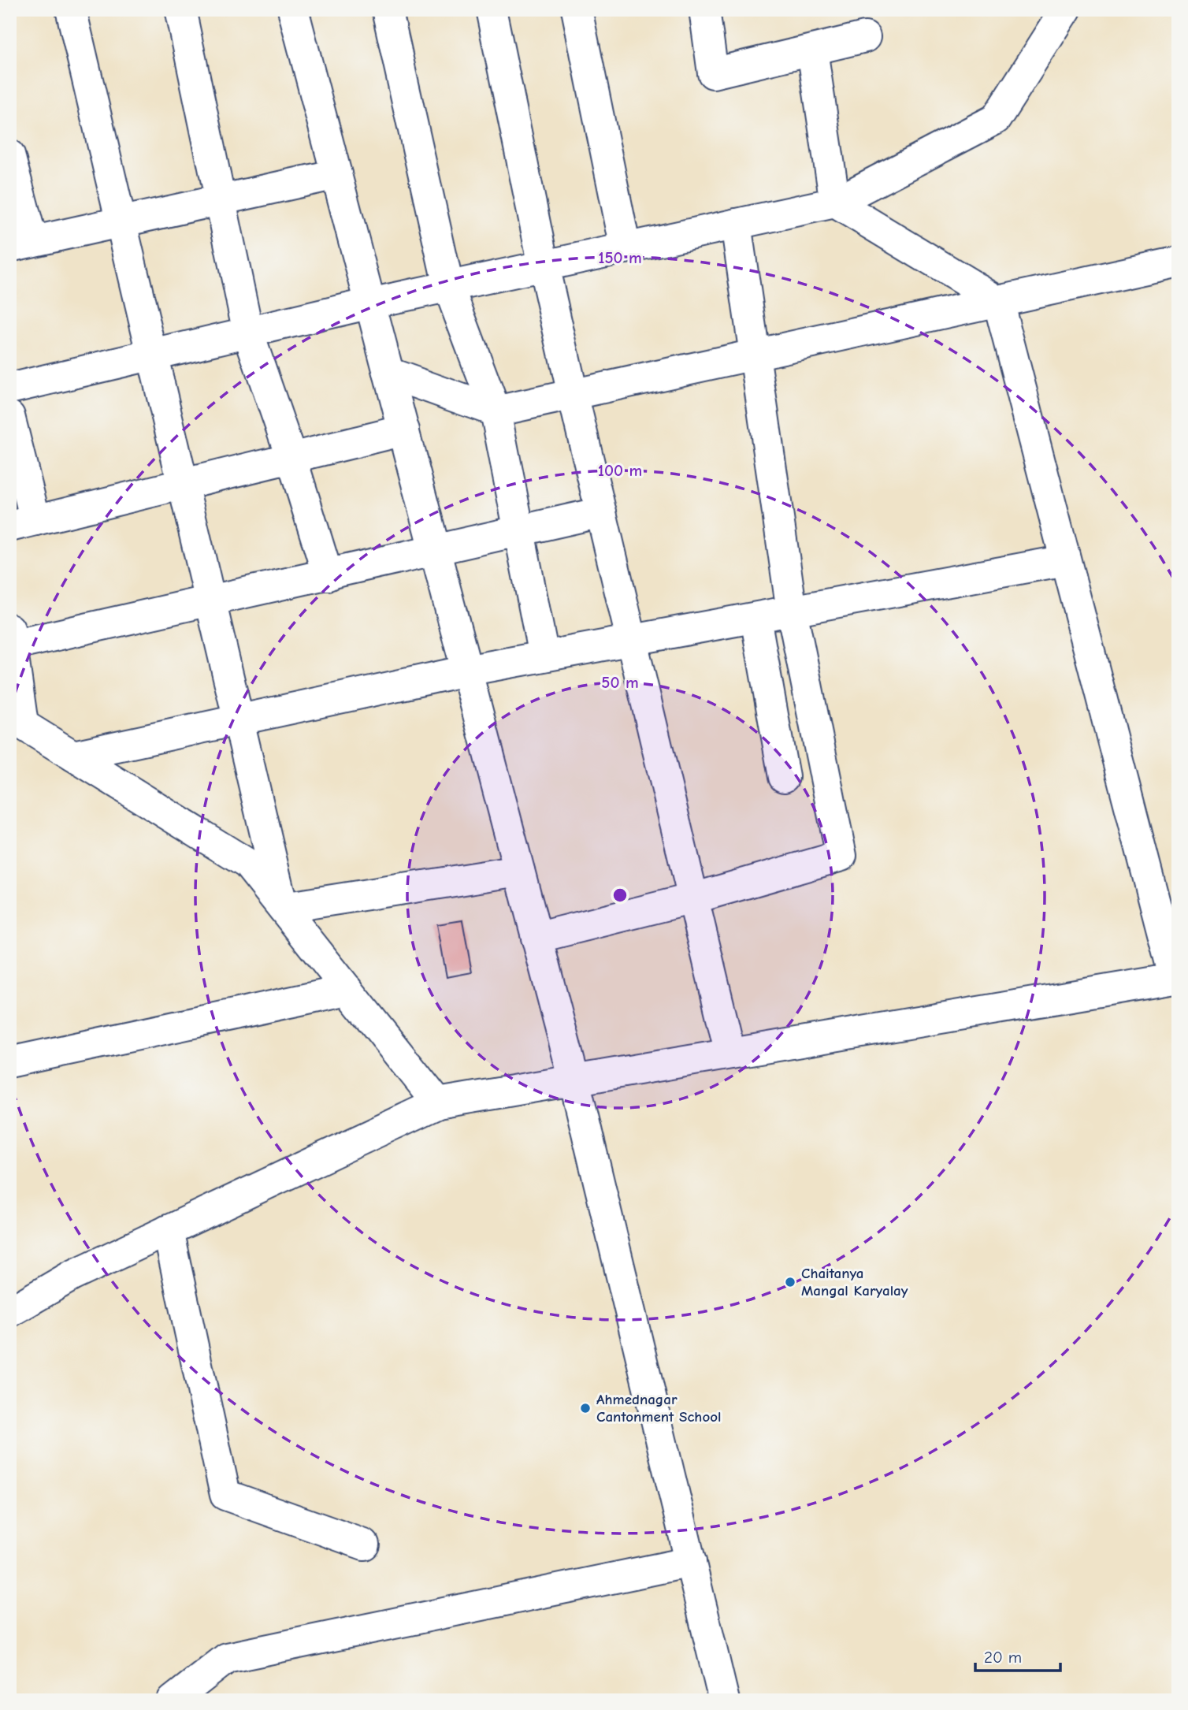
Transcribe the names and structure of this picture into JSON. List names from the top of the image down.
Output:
{
  "places": ["Chaitanya Mangal Karyalay", "Ahmednagar Cantonment School"],
  "scale_bar": "20 m",
  "rings": ["150 m", "100 m", "50 m"]
}
